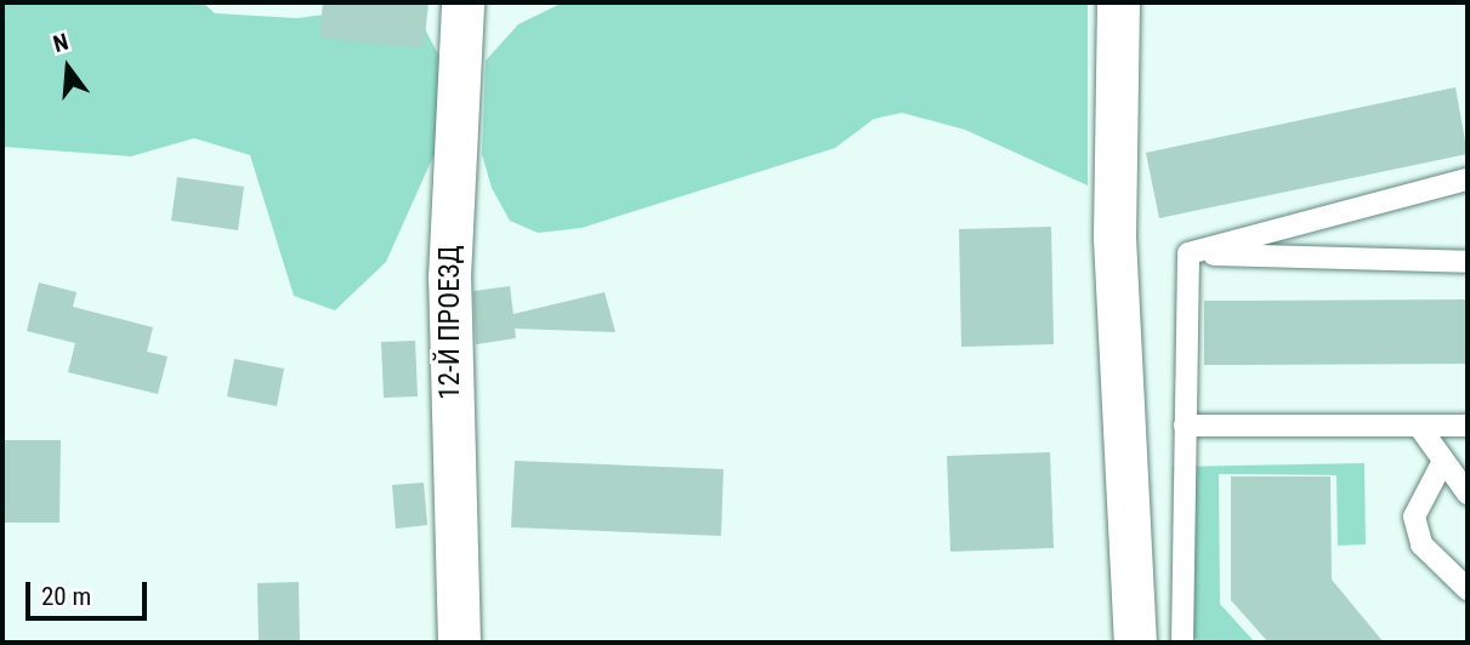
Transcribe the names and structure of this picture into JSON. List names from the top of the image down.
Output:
{
  "streets": {
    "street": ["12-Й ПРОЕЗД"]
  },
  "scale_bar": "20 m",
  "north": "top"
}
